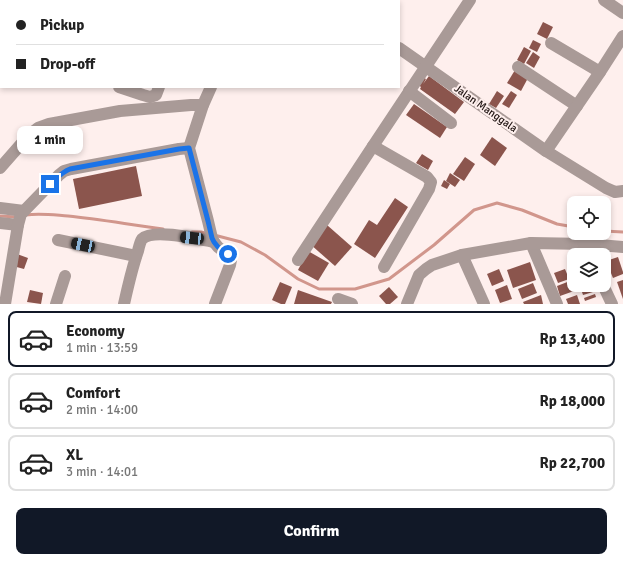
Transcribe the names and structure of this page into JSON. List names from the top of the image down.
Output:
{
  "streets": {
    "street": ["Jalan Manggala"]
  },
  "page": {
    "banner": ["Pickup", "Drop-off"],
    "bubble": "1 min",
    "list": [
      {
        "name": "Economy",
        "note": "1 min · 13:59",
        "value": "Rp 13,400"
      },
      {
        "name": "Comfort",
        "note": "2 min · 14:00",
        "value": "Rp 18,000"
      },
      {
        "name": "XL",
        "note": "3 min · 14:01",
        "value": "Rp 22,700"
      }
    ],
    "buttons": "Confirm"
  }
}
